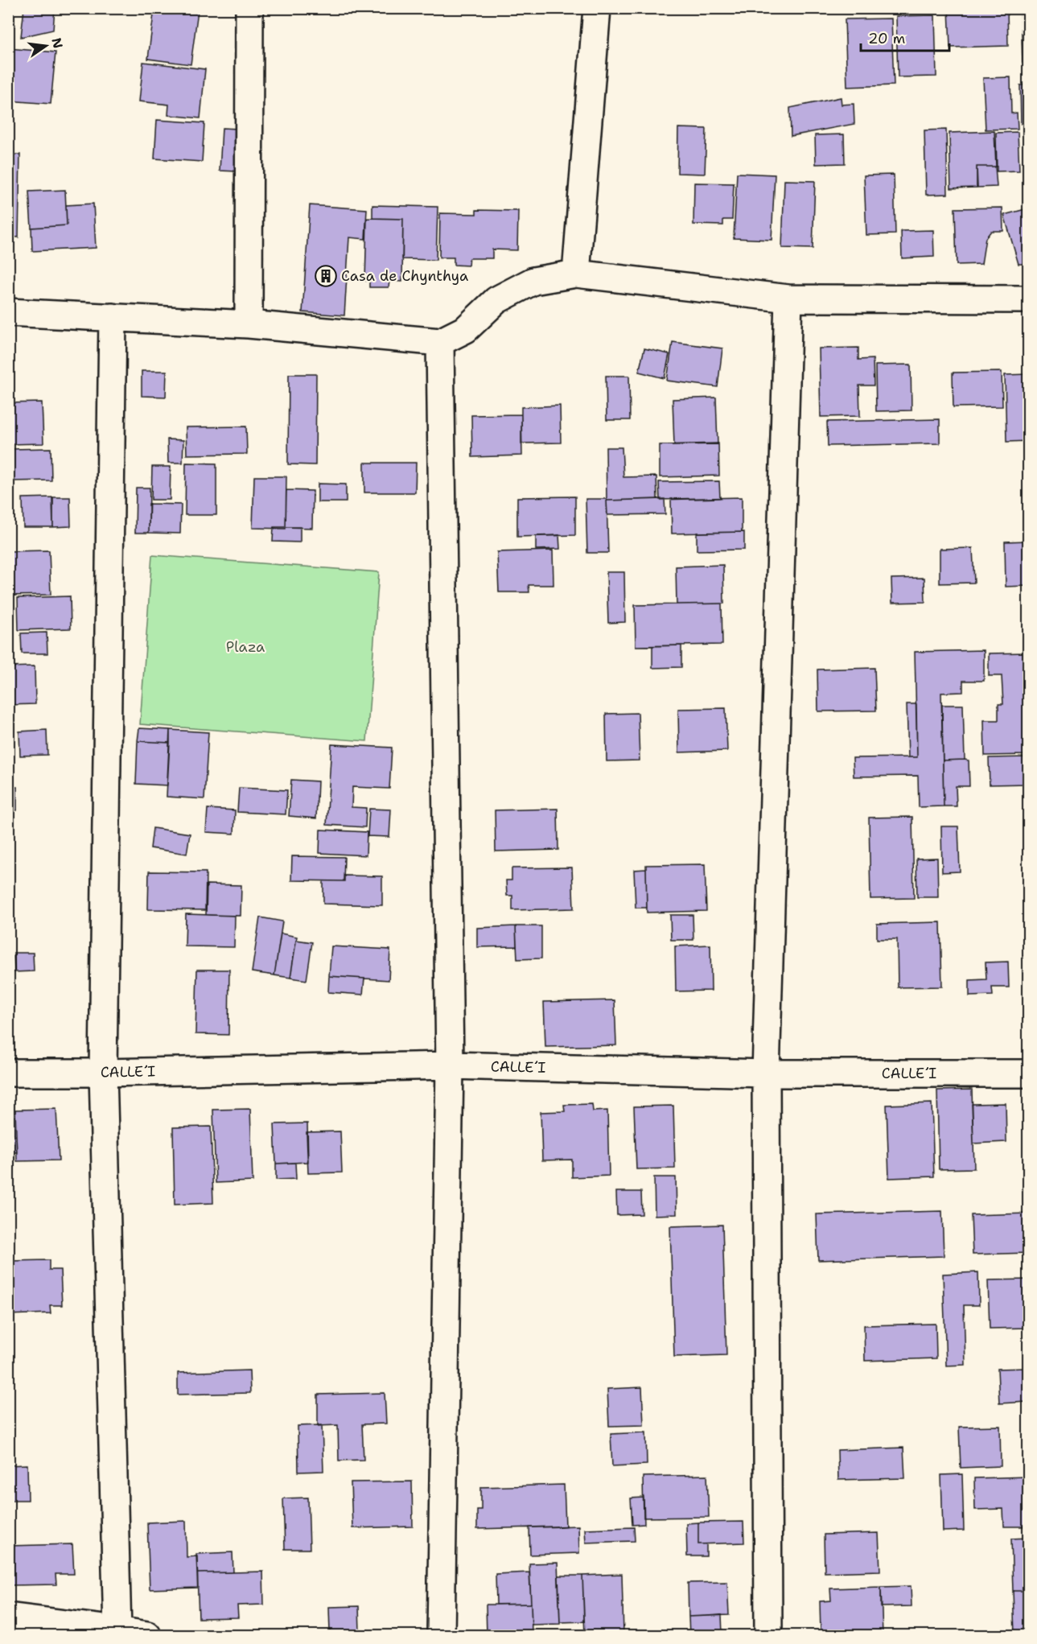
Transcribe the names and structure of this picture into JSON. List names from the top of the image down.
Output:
{
  "streets": {
    "street": ["CALLE´I"]
  },
  "parks": ["Plaza"],
  "places": {
    "building": ["Casa de Chynthya"]
  },
  "scale_bar": "20 m",
  "north": "right"
}
